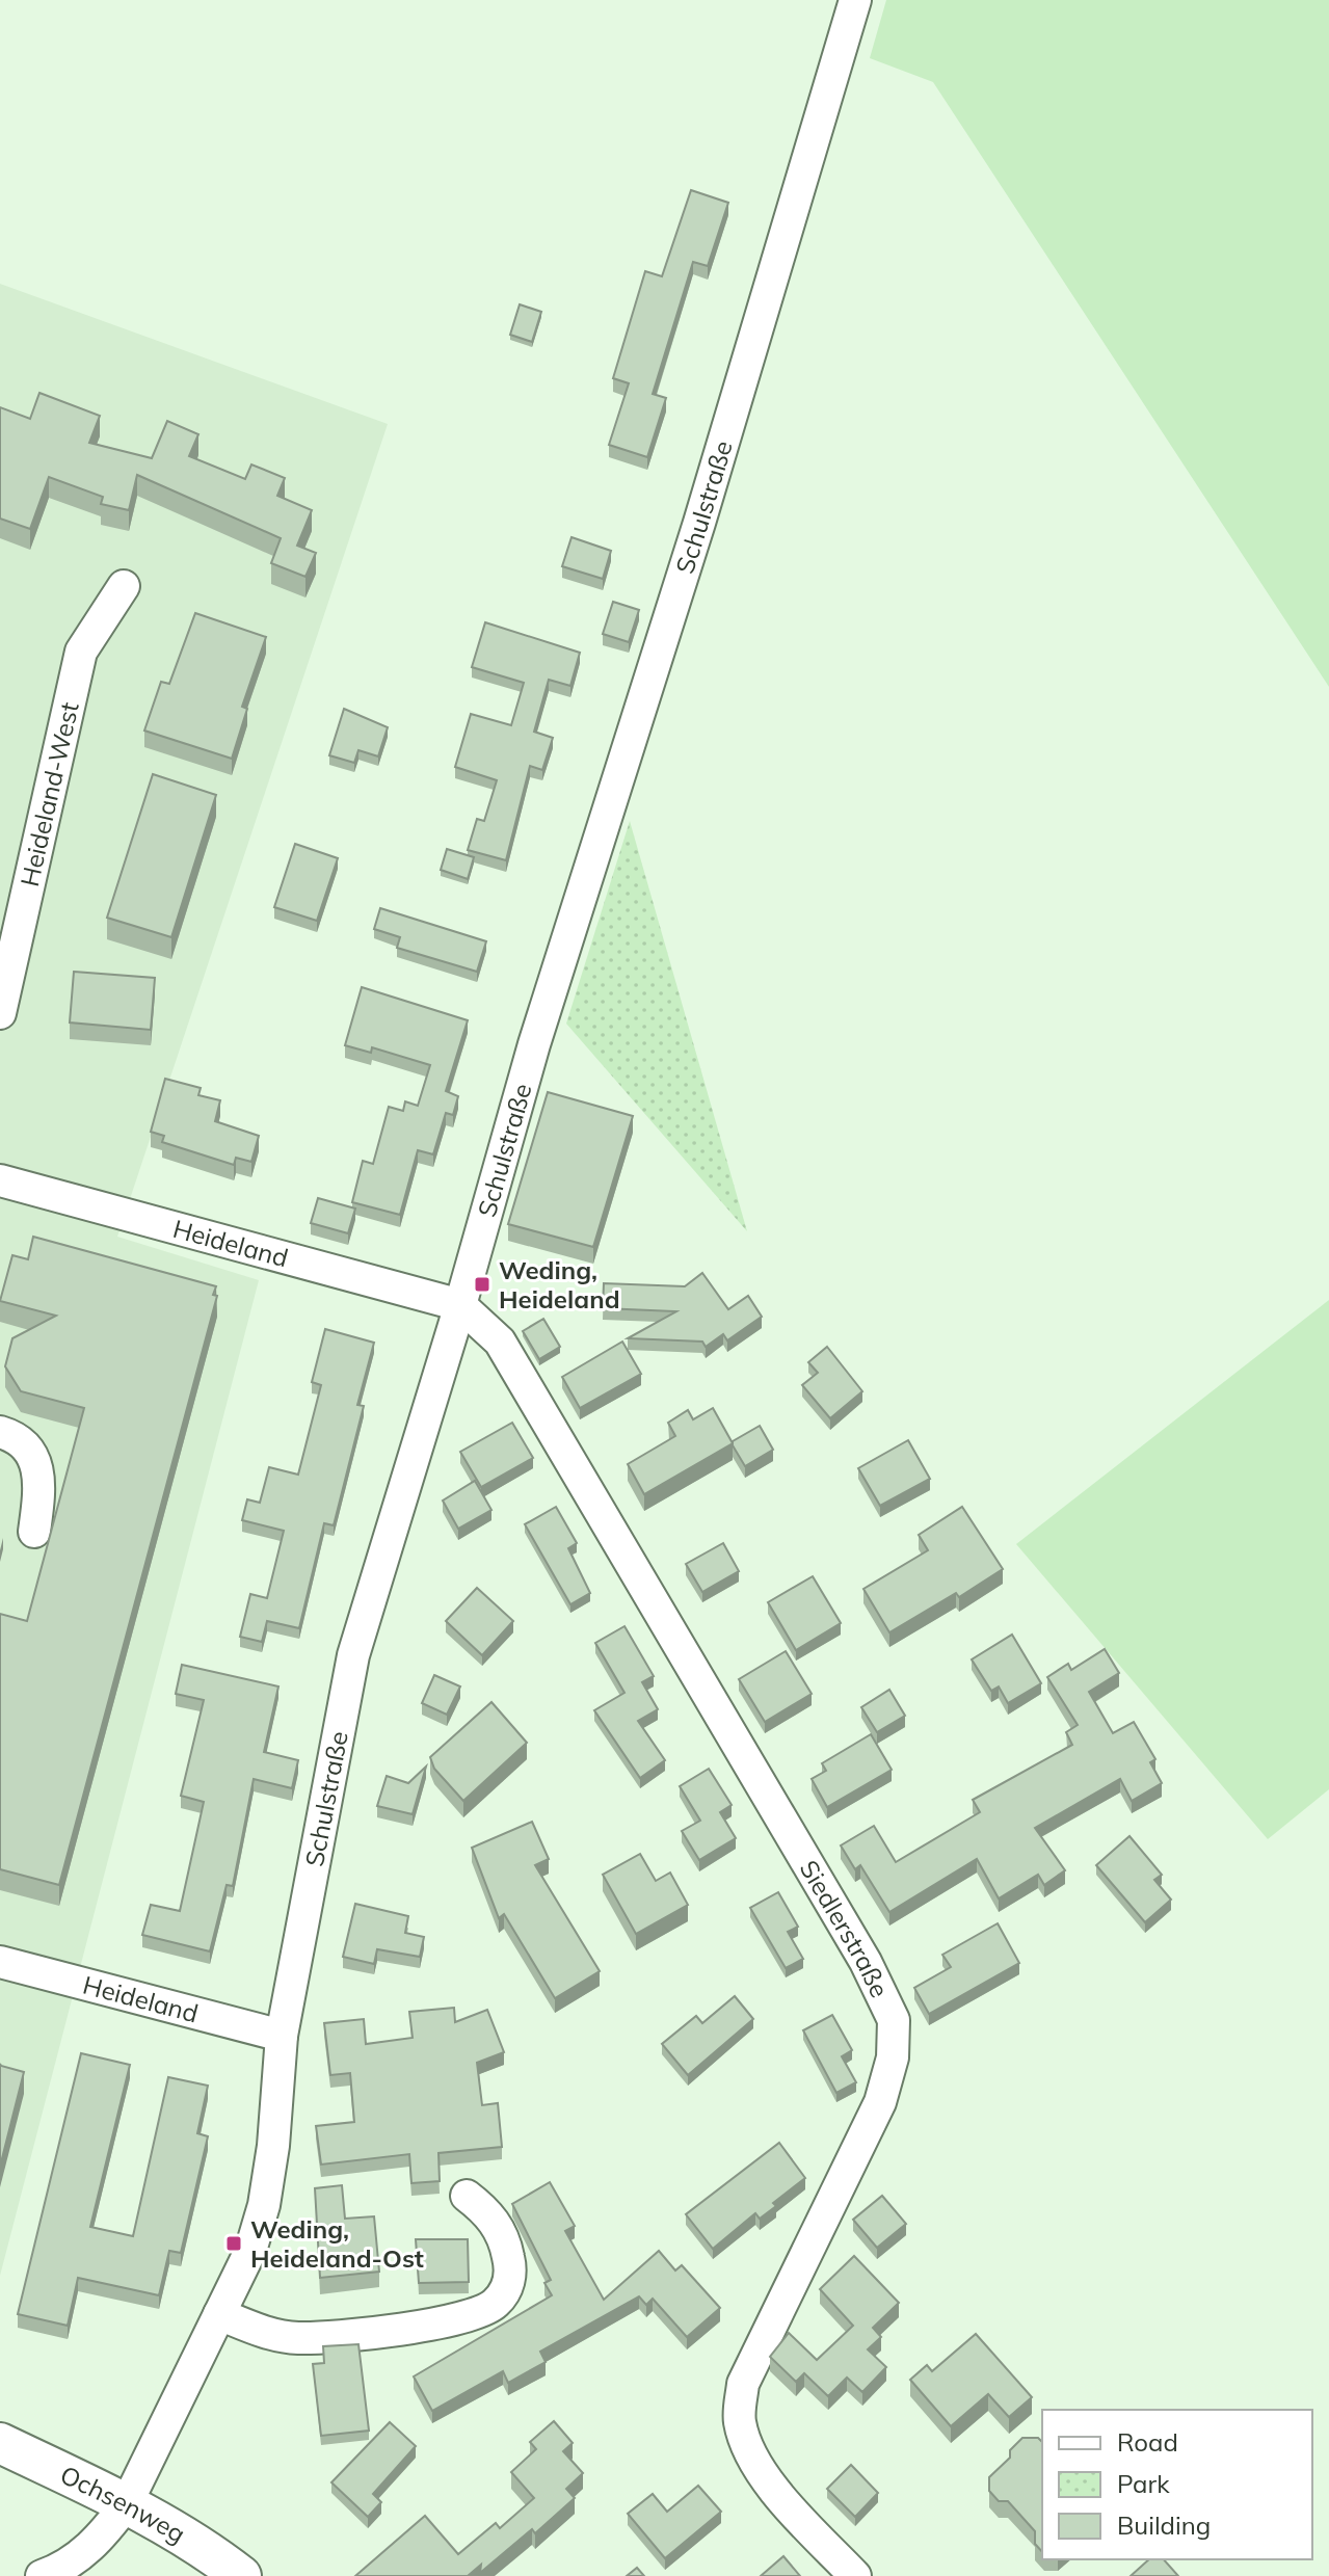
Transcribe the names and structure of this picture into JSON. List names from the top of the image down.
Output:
{
  "streets": {
    "main road": ["Ochsenweg"],
    "street": [
      "Schulstraße",
      "Heideland-West",
      "Heideland",
      "Siedlerstraße"
    ]
  },
  "crossings": [
    ["Schulstraße", "Heideland"],
    ["Schulstraße", "Siedlerstraße"],
    ["Schulstraße", "Ochsenweg"],
    ["Heideland", "Siedlerstraße"]
  ],
  "places": {
    "transit": ["Weding, Heideland", "Weding, Heideland-Ost"]
  },
  "legend": ["Road", "Park", "Building"]
}
